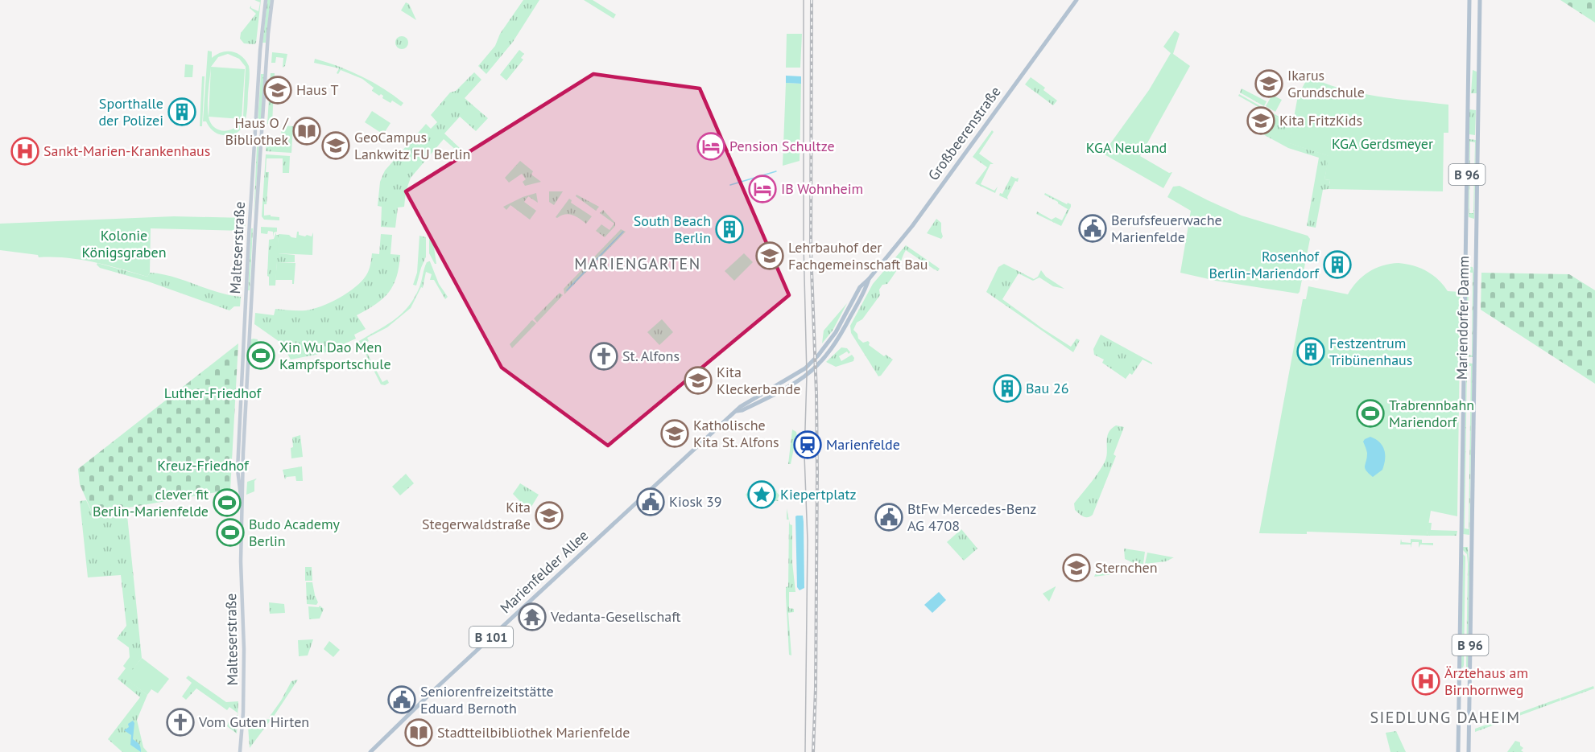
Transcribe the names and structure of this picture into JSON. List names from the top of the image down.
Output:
{
  "streets": {
    "main road": [
      "Großbeerenstraße",
      "B 96",
      "Malteserstraße",
      "Mariendorfer Damm",
      "Marienfelder Allee",
      "B 101"
    ]
  },
  "crossings": [
    ["Großbeerenstraße", "Marienfelder Allee"]
  ],
  "districts": ["MARIENGARTEN", "SIEDLUNG DAHEIM"],
  "parks": [
    "KGA Gerdsmeyer",
    "KGA Neuland",
    "Kolonie Königsgraben",
    "Luther-Friedhof",
    "Kreuz-Friedhof"
  ],
  "places": {
    "school or university": [
      "Ikarus Grundschule",
      "Haus T",
      "Kita FritzKids",
      "GeoCampus Lankwitz FU Berlin",
      "Lehrbauhof der Fachgemeinschaft Bau",
      "Kita Kleckerbande",
      "Katholische Kita St. Alfons",
      "Kita Stegerwaldstraße",
      "Sternchen"
    ],
    "building": [
      "Sporthalle der Polizei",
      "South Beach Berlin",
      "Rosenhof Berlin-Mariendorf",
      "Festzentrum Tribünenhaus",
      "Bau 26"
    ],
    "library": ["Haus O / Bibliothek", "Stadtteilbibliothek Marienfelde"],
    "hotel": ["Pension Schultze", "IB Wohnheim"],
    "hospital": ["Sankt-Marien-Krankenhaus", "Ärztehaus am Birnhornweg"],
    "public building": [
      "Berufsfeuerwache Marienfelde",
      "Kiosk 39",
      "BtFw Mercedes-Benz AG 4708",
      "Seniorenfreizeitstätte Eduard Bernoth"
    ],
    "sports": [
      "Xin Wu Dao Men Kampfsportschule",
      "Trabrennbahn Mariendorf",
      "clever fit Berlin-Marienfelde",
      "Budo Academy Berlin"
    ],
    "church": ["St. Alfons", "Vom Guten Hirten"],
    "station": ["Marienfelde"],
    "place": ["Kiepertplatz"],
    "temple": ["Vedanta-Gesellschaft"]
  }
}
